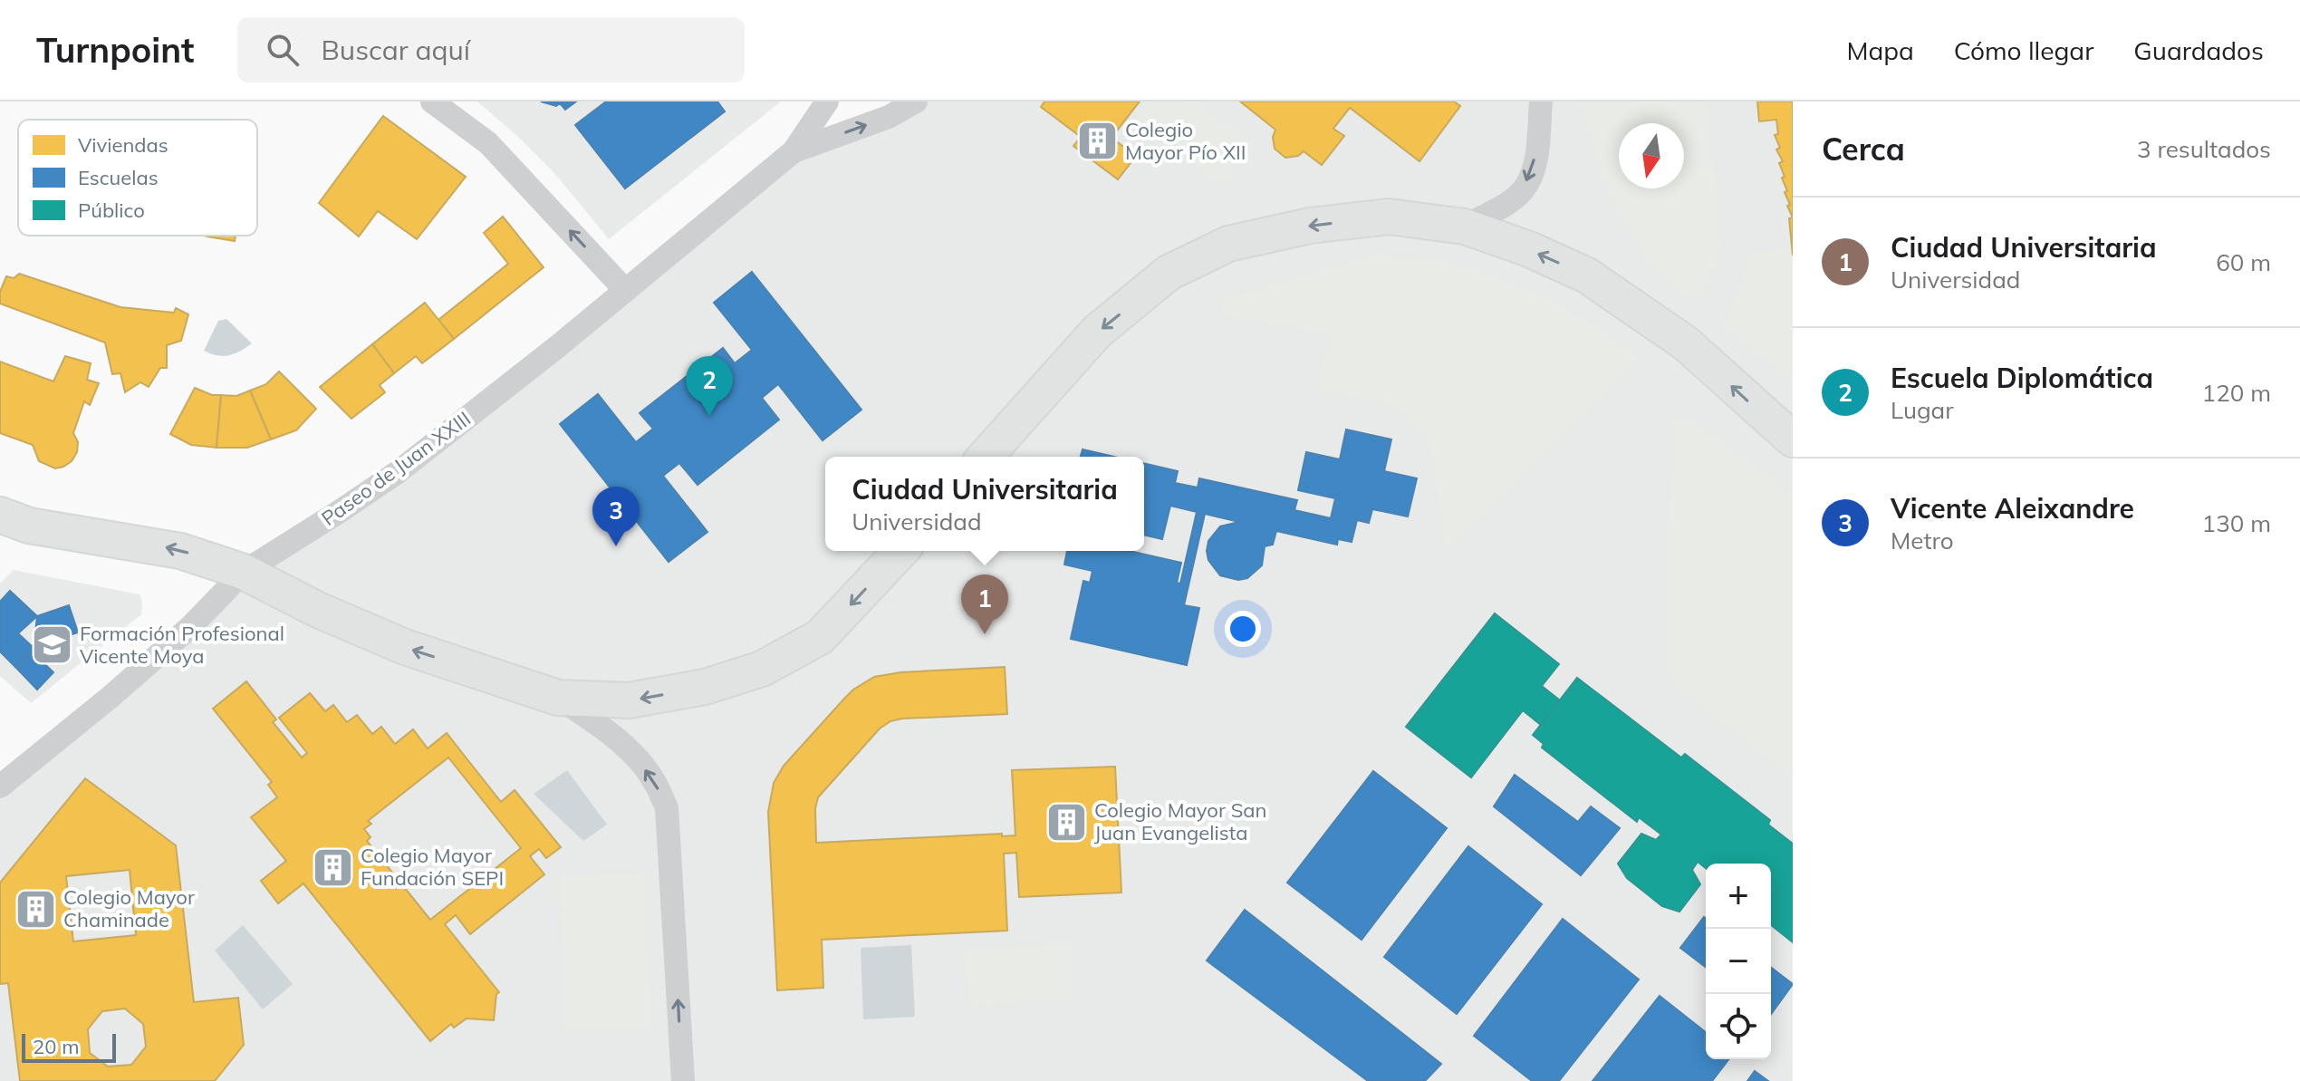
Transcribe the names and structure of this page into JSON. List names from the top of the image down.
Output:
{
  "streets": {
    "street": ["Paseo de Juan XXIII"]
  },
  "places": {
    "building": [
      "Colegio Mayor Pío XII",
      "Colegio Mayor San Juan Evangelista",
      "Colegio Mayor Fundación SEPI",
      "Colegio Mayor Chaminade"
    ],
    "school or university": ["Formación Profesional Vicente Moya"]
  },
  "legend": ["Viviendas", "Escuelas", "Público"],
  "scale_bar": "20 m",
  "north": "bottom",
  "page": {
    "header": "Turnpoint",
    "search": "Buscar aquí",
    "nav": ["Mapa", "Cómo llegar", "Guardados"],
    "heading": ["Cerca", "3 resultados"],
    "list": [
      {
        "mark": "1",
        "name": "Ciudad Universitaria",
        "note": "Universidad",
        "value": "60 m"
      },
      {
        "mark": "2",
        "name": "Escuela Diplomática",
        "note": "Lugar",
        "value": "120 m"
      },
      {
        "mark": "3",
        "name": "Vicente Aleixandre",
        "note": "Metro",
        "value": "130 m"
      }
    ],
    "pins": ["2", "3", "1"],
    "popup": ["Ciudad Universitaria", "Universidad"],
    "map_buttons": ["+", "−"],
    "scale": "20 m"
  }
}
